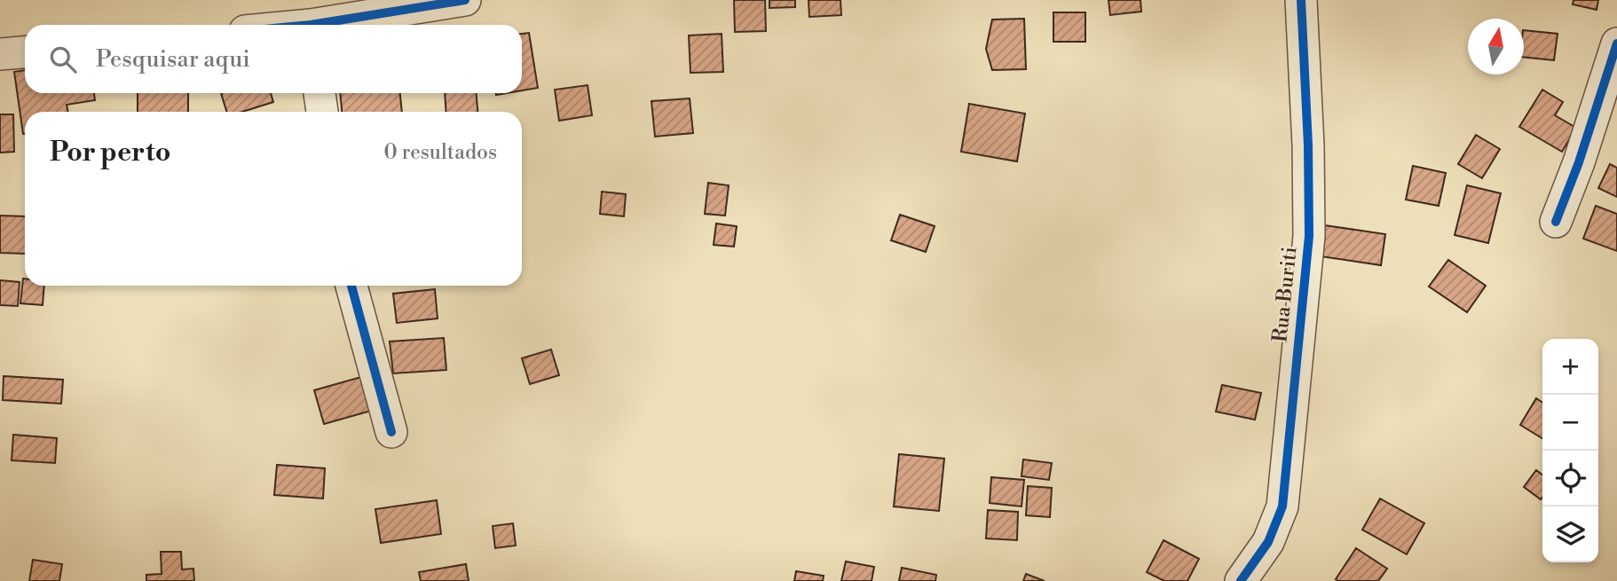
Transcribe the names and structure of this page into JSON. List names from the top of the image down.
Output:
{
  "streets": {
    "street": ["Rua Buriti"]
  },
  "north": "top",
  "page": {
    "search": "Pesquisar aqui",
    "heading": ["Por perto", "0 resultados"],
    "map_buttons": ["+", "−"]
  }
}
